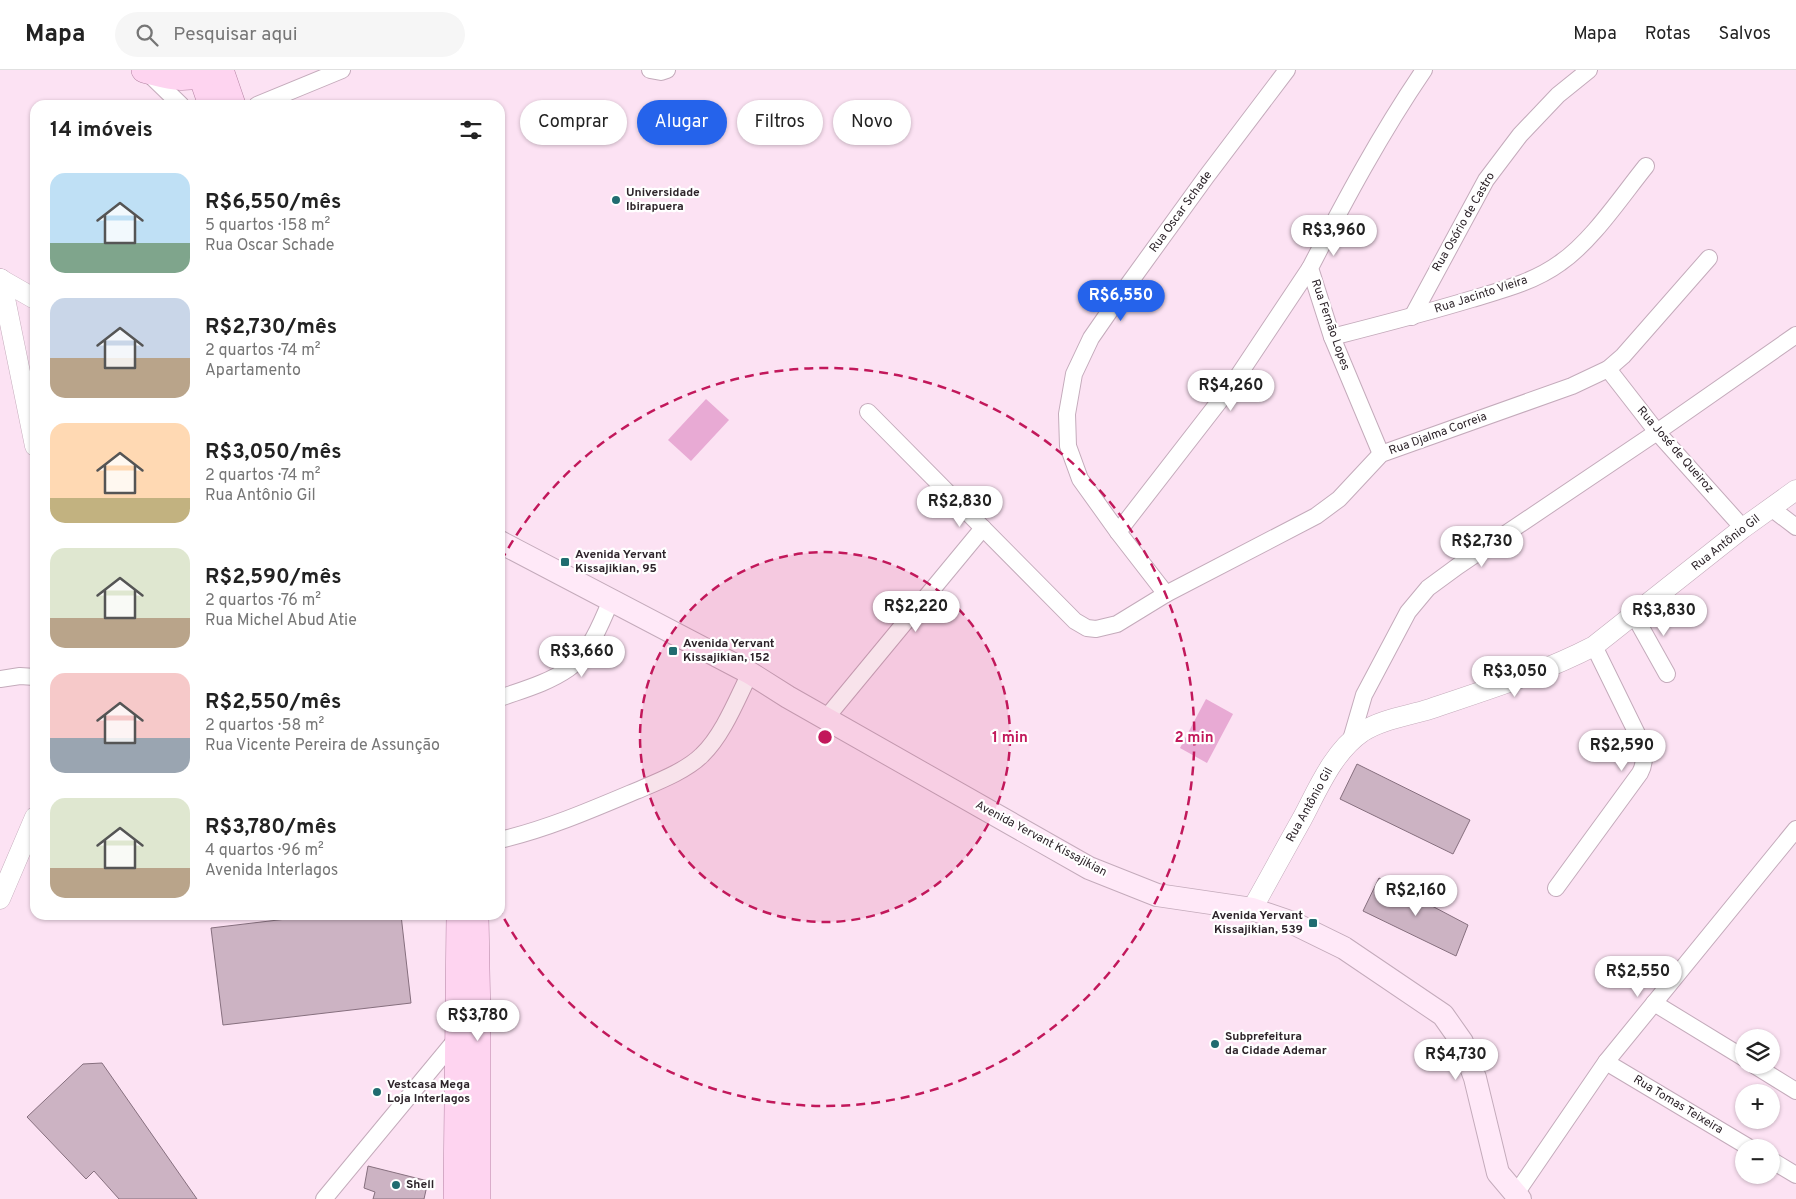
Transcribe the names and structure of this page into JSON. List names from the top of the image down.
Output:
{
  "streets": {
    "main road": ["Avenida Yervant Kissajikian"],
    "street": [
      "Rua Oscar Schade",
      "Rua Osório de Castro",
      "Rua Jacinto Vieira",
      "Rua Fernão Lopes",
      "Rua Djalma Correia",
      "Rua José de Queiroz",
      "Rua Antônio Gil",
      "Rua Tomas Teixeira"
    ]
  },
  "crossings": [
    ["Rua Oscar Schade", "Rua Djalma Correia"],
    ["Rua Osório de Castro", "Rua Jacinto Vieira"],
    ["Rua Jacinto Vieira", "Rua Fernão Lopes"],
    ["Rua Fernão Lopes", "Rua Djalma Correia"],
    ["Rua Djalma Correia", "Rua José de Queiroz"],
    ["Rua José de Queiroz", "Rua Antônio Gil"],
    ["Rua Antônio Gil", "Avenida Yervant Kissajikian"]
  ],
  "places": {
    "other": [
      "Universidade Ibirapuera",
      "Subprefeitura da Cidade Ademar",
      "Vestcasa Mega Loja Interlagos",
      "Shell"
    ],
    "transit": ["Avenida Yervant Kissajikian, 95", "Avenida Yervant Kissajikian, 152", "Avenida Yervant Kissajikian, 539"]
  },
  "page": {
    "header": "Mapa",
    "search": "Pesquisar aqui",
    "nav": ["Mapa", "Rotas", "Salvos"],
    "chip": [
      "Comprar",
      "Alugar",
      "Filtros",
      "Novo"
    ],
    "heading": "14 imóveis",
    "list": [
      {
        "name": "R$6,550/mês",
        "note": "5 quartos · 158 m² · Rua Oscar Schade"
      },
      {
        "name": "R$2,730/mês",
        "note": "2 quartos · 74 m² · Apartamento"
      },
      {
        "name": "R$3,050/mês",
        "note": "2 quartos · 74 m² · Rua Antônio Gil"
      },
      {
        "name": "R$2,590/mês",
        "note": "2 quartos · 76 m² · Rua Michel Abud Atie"
      },
      {
        "name": "R$2,550/mês",
        "note": "2 quartos · 58 m² · Rua Vicente Pereira de Assunção"
      },
      {
        "name": "R$3,780/mês",
        "note": "4 quartos · 96 m² · Avenida Interlagos"
      }
    ],
    "price": [
      "R$3,960",
      "R$6,550",
      "R$4,260",
      "R$2,830",
      "R$2,730",
      "R$2,220",
      "R$3,830",
      "R$3,660",
      "R$3,050",
      "R$2,590",
      "R$2,160",
      "R$2,550",
      "R$3,780",
      "R$4,730"
    ],
    "map_buttons": ["+", "−"]
  },
  "rings": ["1 min", "2 min"]
}
